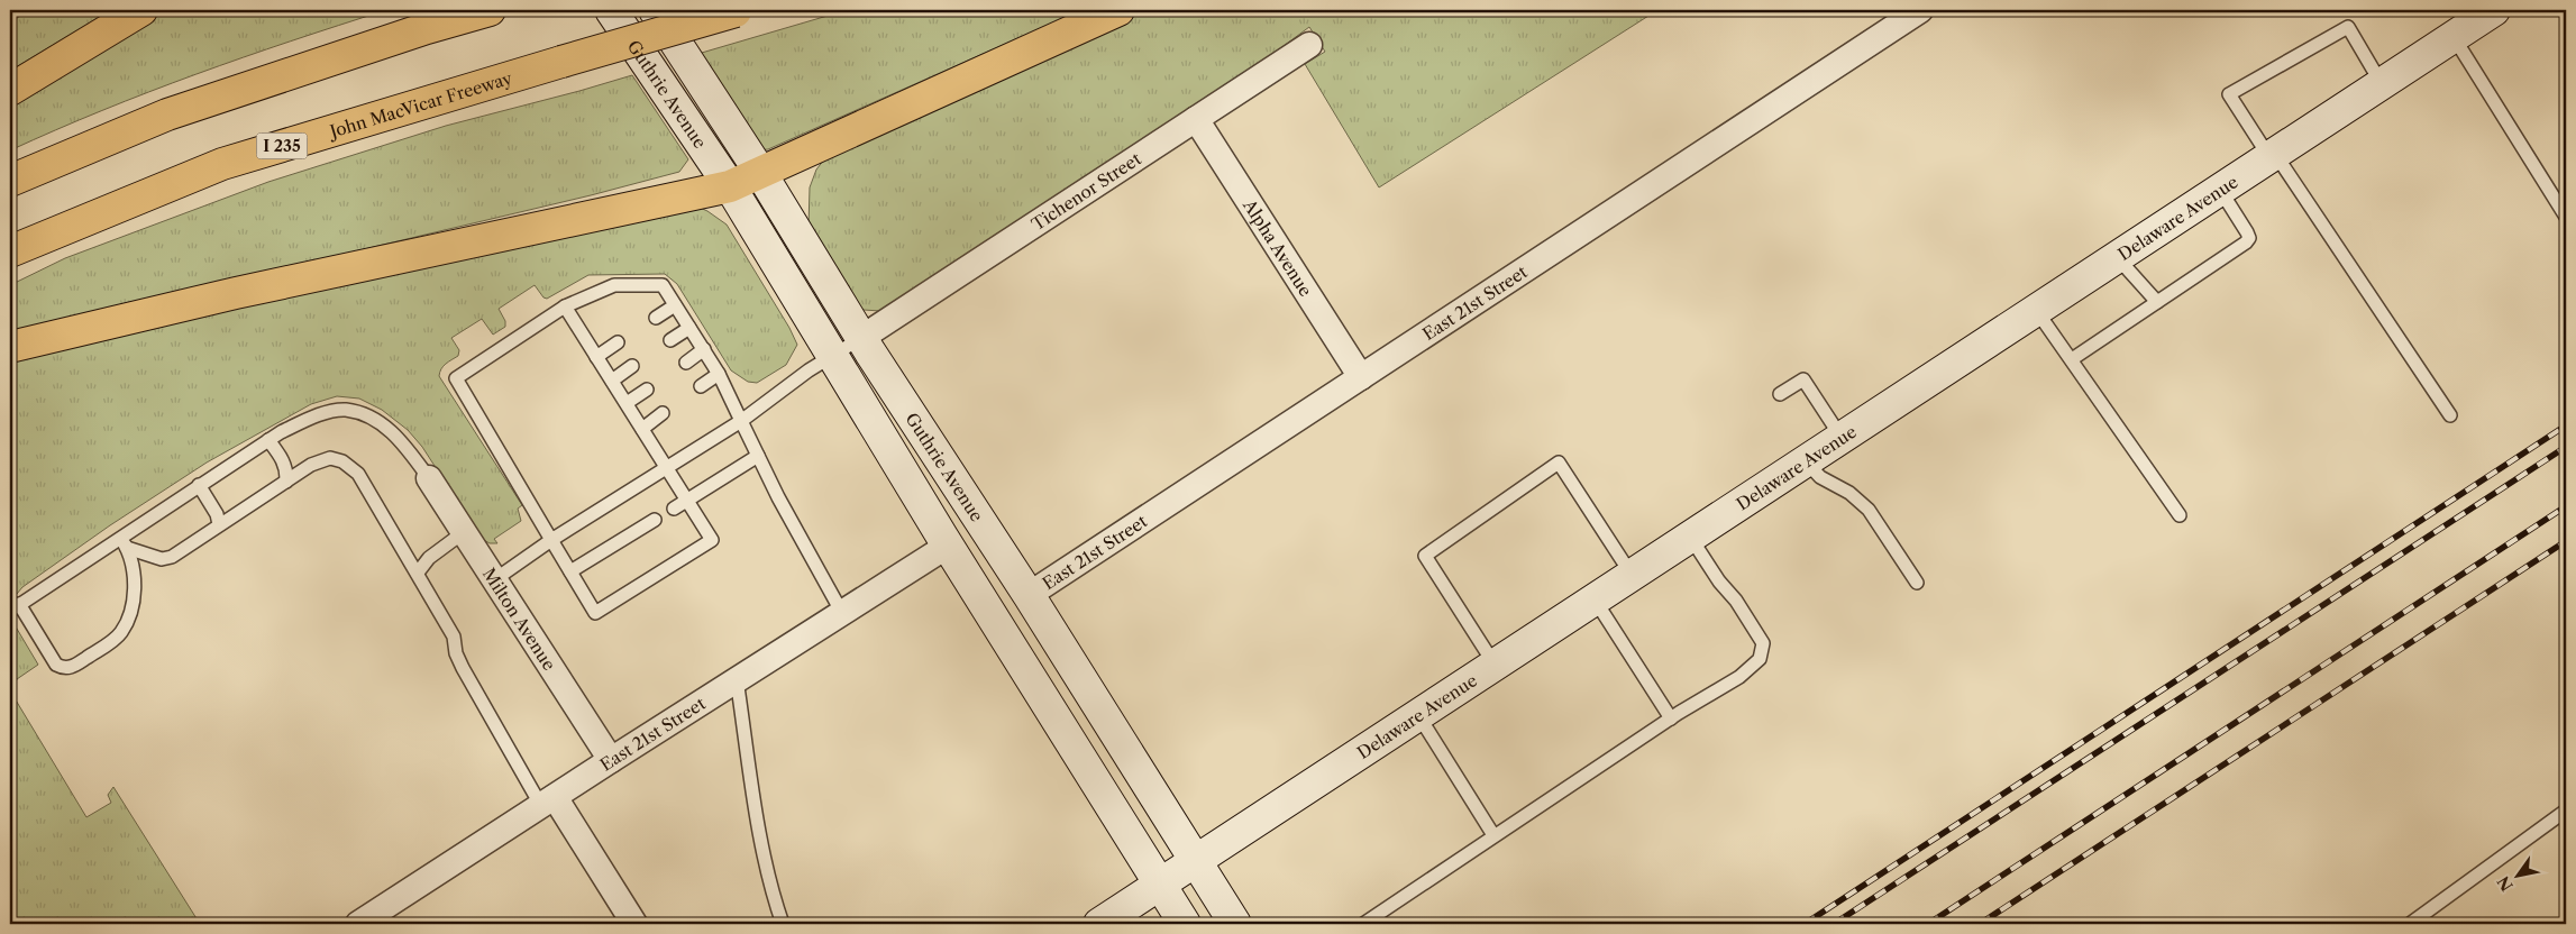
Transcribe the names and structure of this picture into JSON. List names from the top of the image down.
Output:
{
  "streets": {
    "highway": ["John MacVicar Freeway", "I 235"],
    "main road": ["Guthrie Avenue", "Delaware Avenue"],
    "street": [
      "Tichenor Street",
      "Alpha Avenue",
      "East 21st Street",
      "Milton Avenue"
    ]
  },
  "crossings": [
    ["Guthrie Avenue", "Tichenor Street"],
    ["Guthrie Avenue", "Delaware Avenue"],
    ["Guthrie Avenue", "East 21st Street"],
    ["Tichenor Street", "Alpha Avenue"],
    ["Alpha Avenue", "East 21st Street"],
    ["East 21st Street", "Milton Avenue"]
  ],
  "north": "bottom left"
}
